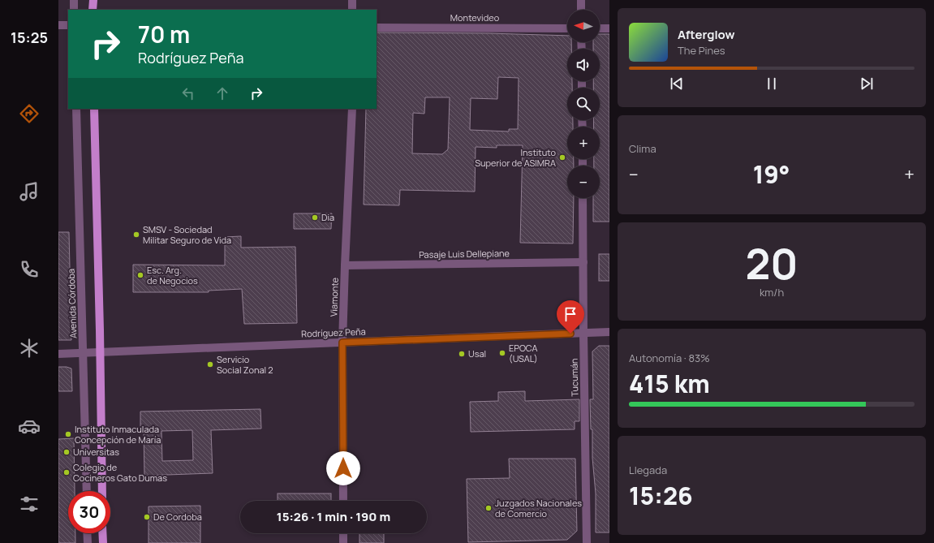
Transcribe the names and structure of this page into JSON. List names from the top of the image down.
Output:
{
  "streets": {
    "street": [
      "Montevideo",
      "Pasaje Luis Dellepiane",
      "Viamonte",
      "Avenida Córdoba",
      "Rodríguez Peña",
      "Tucumán"
    ]
  },
  "crossings": [
    ["Pasaje Luis Dellepiane", "Viamonte"],
    ["Pasaje Luis Dellepiane", "Tucumán"],
    ["Viamonte", "Rodríguez Peña"],
    ["Avenida Córdoba", "Rodríguez Peña"],
    ["Rodríguez Peña", "Tucumán"]
  ],
  "places": [
    "Instituto Superior de ASIMRA",
    "Dia",
    "SMSV - Sociedad Militar Seguro de Vida",
    "Esc. Arg. de Negocios",
    "EPOCA (USAL)",
    "Usal",
    "Servicio Social Zonal 2",
    "Instituto Inmaculada Concepción de María",
    "Universitas",
    "Colegio de Cocineros Gato Dumas",
    "Juzgados Nacionales de Comercio",
    "De Cordoba"
  ],
  "north": "left",
  "page": {
    "tabs": "15:25",
    "map_buttons": ["+", "−"],
    "turn": ["70 m", "Rodríguez Peña"],
    "song": ["Afterglow", "The Pines"],
    "tile": [
      "Clima",
      ["20", "km/h"],
      ["Autonomía · 83%", "415 km"],
      ["Llegada", "15:26"]
    ],
    "heat": ["−", "19°", "+"],
    "limit": "30",
    "trip": "15:26 · 1 min · 190 m"
  }
}
